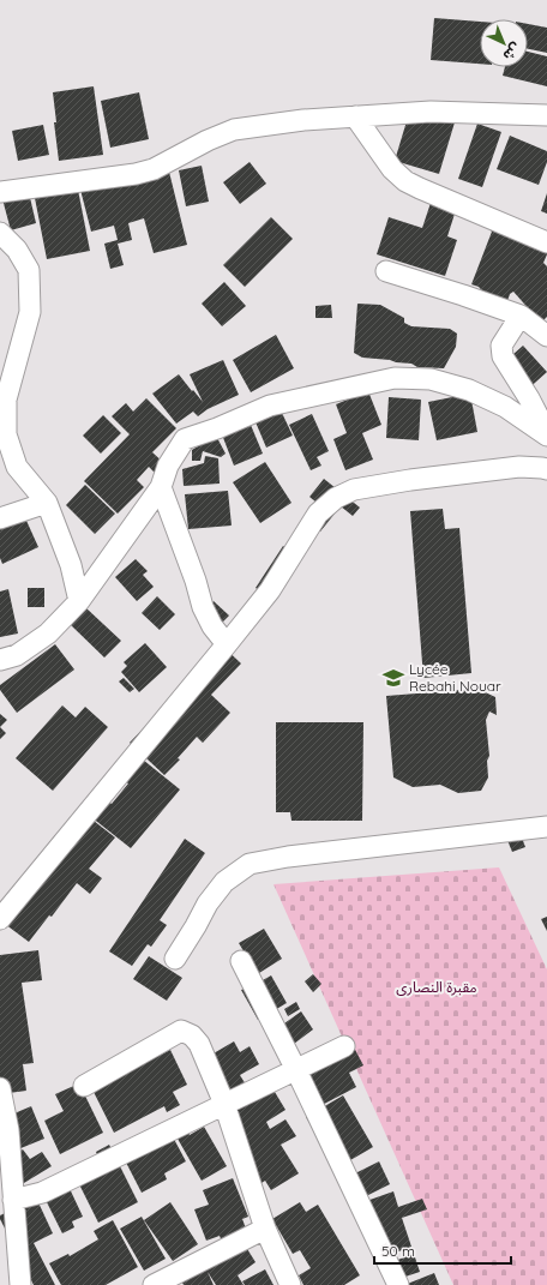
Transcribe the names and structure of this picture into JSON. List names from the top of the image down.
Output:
{
  "parks": ["مقبرة النصارى"],
  "places": {
    "school or university": ["Lycée Rebahi Nouar"]
  },
  "scale_bar": "50 m",
  "north": "bottom right"
}
